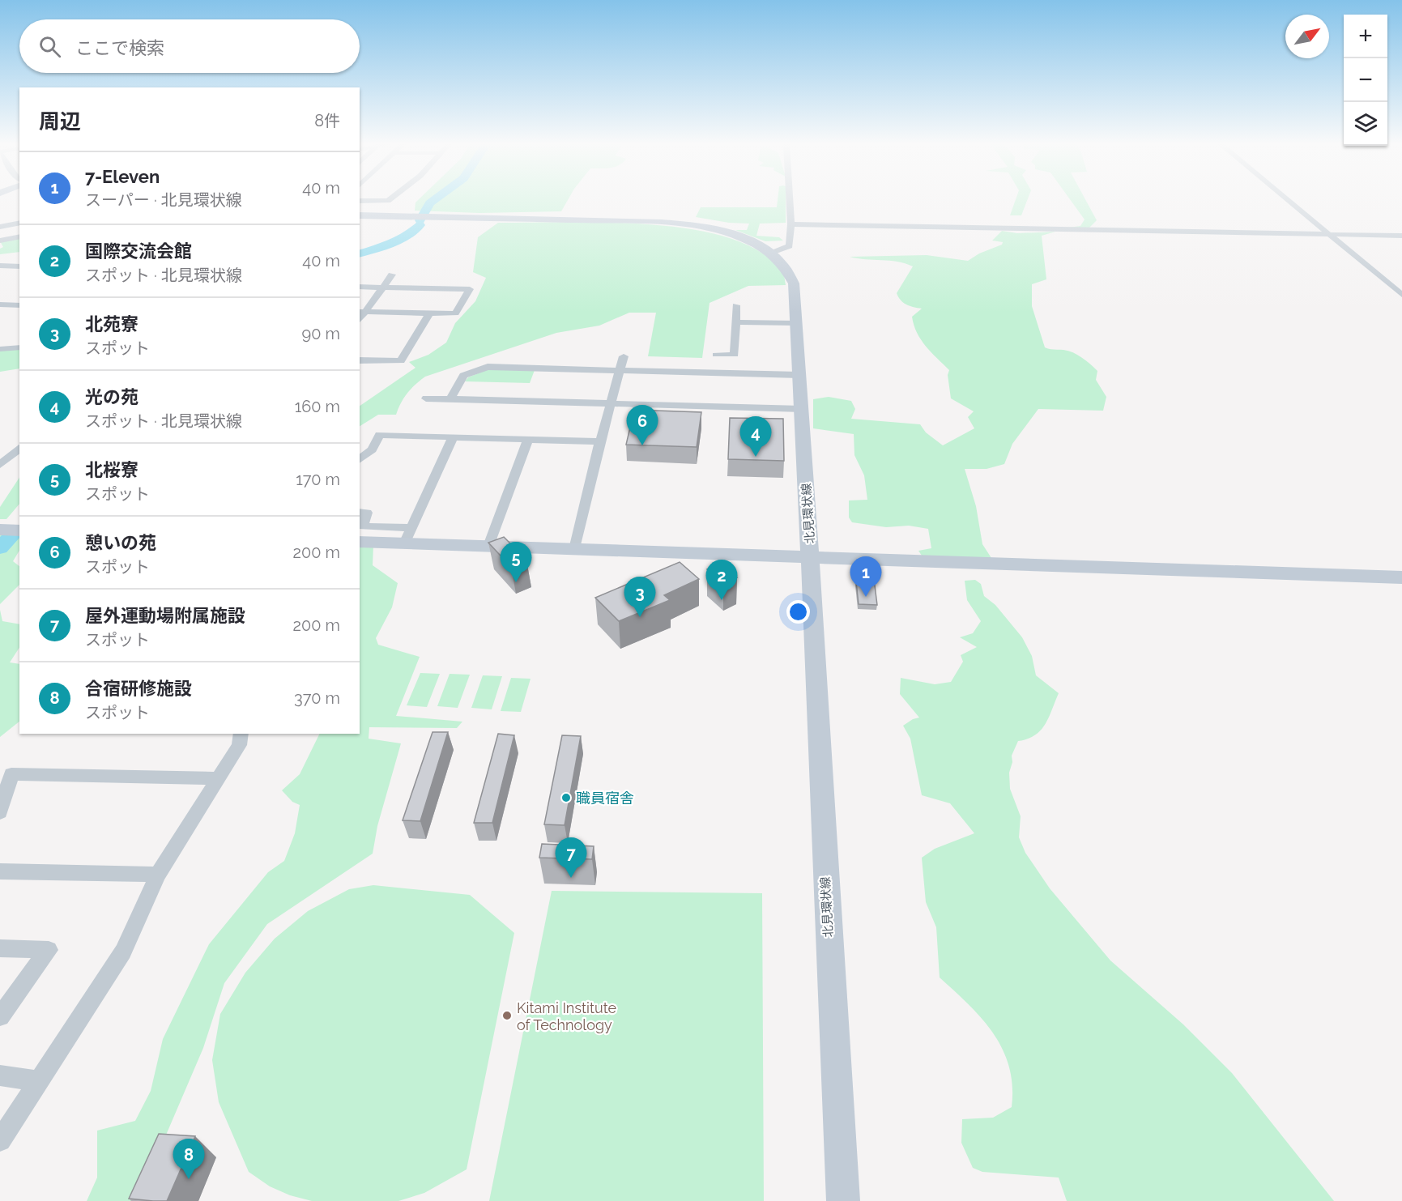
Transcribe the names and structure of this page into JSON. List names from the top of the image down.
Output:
{
  "streets": {
    "main road": ["北見環状線"]
  },
  "places": ["職員宿舎", "Kitami Institute of Technology"],
  "north": "top right",
  "page": {
    "map_buttons": ["+", "−"],
    "search": "ここで検索",
    "heading": ["周辺", "8件"],
    "list": [
      {
        "mark": "1",
        "name": "7-Eleven",
        "note": "スーパー · 北見環状線",
        "value": "40 m"
      },
      {
        "mark": "2",
        "name": "国際交流会館",
        "note": "スポット · 北見環状線",
        "value": "40 m"
      },
      {
        "mark": "3",
        "name": "北苑寮",
        "note": "スポット",
        "value": "90 m"
      },
      {
        "mark": "4",
        "name": "光の苑",
        "note": "スポット · 北見環状線",
        "value": "160 m"
      },
      {
        "mark": "5",
        "name": "北桜寮",
        "note": "スポット",
        "value": "170 m"
      },
      {
        "mark": "6",
        "name": "憩いの苑",
        "note": "スポット",
        "value": "200 m"
      },
      {
        "mark": "7",
        "name": "屋外運動場附属施設",
        "note": "スポット",
        "value": "200 m"
      },
      {
        "mark": "8",
        "name": "合宿研修施設",
        "note": "スポット",
        "value": "370 m"
      }
    ],
    "pins": [
      "6",
      "4",
      "5",
      "1",
      "2",
      "3",
      "7",
      "8"
    ]
  }
}
